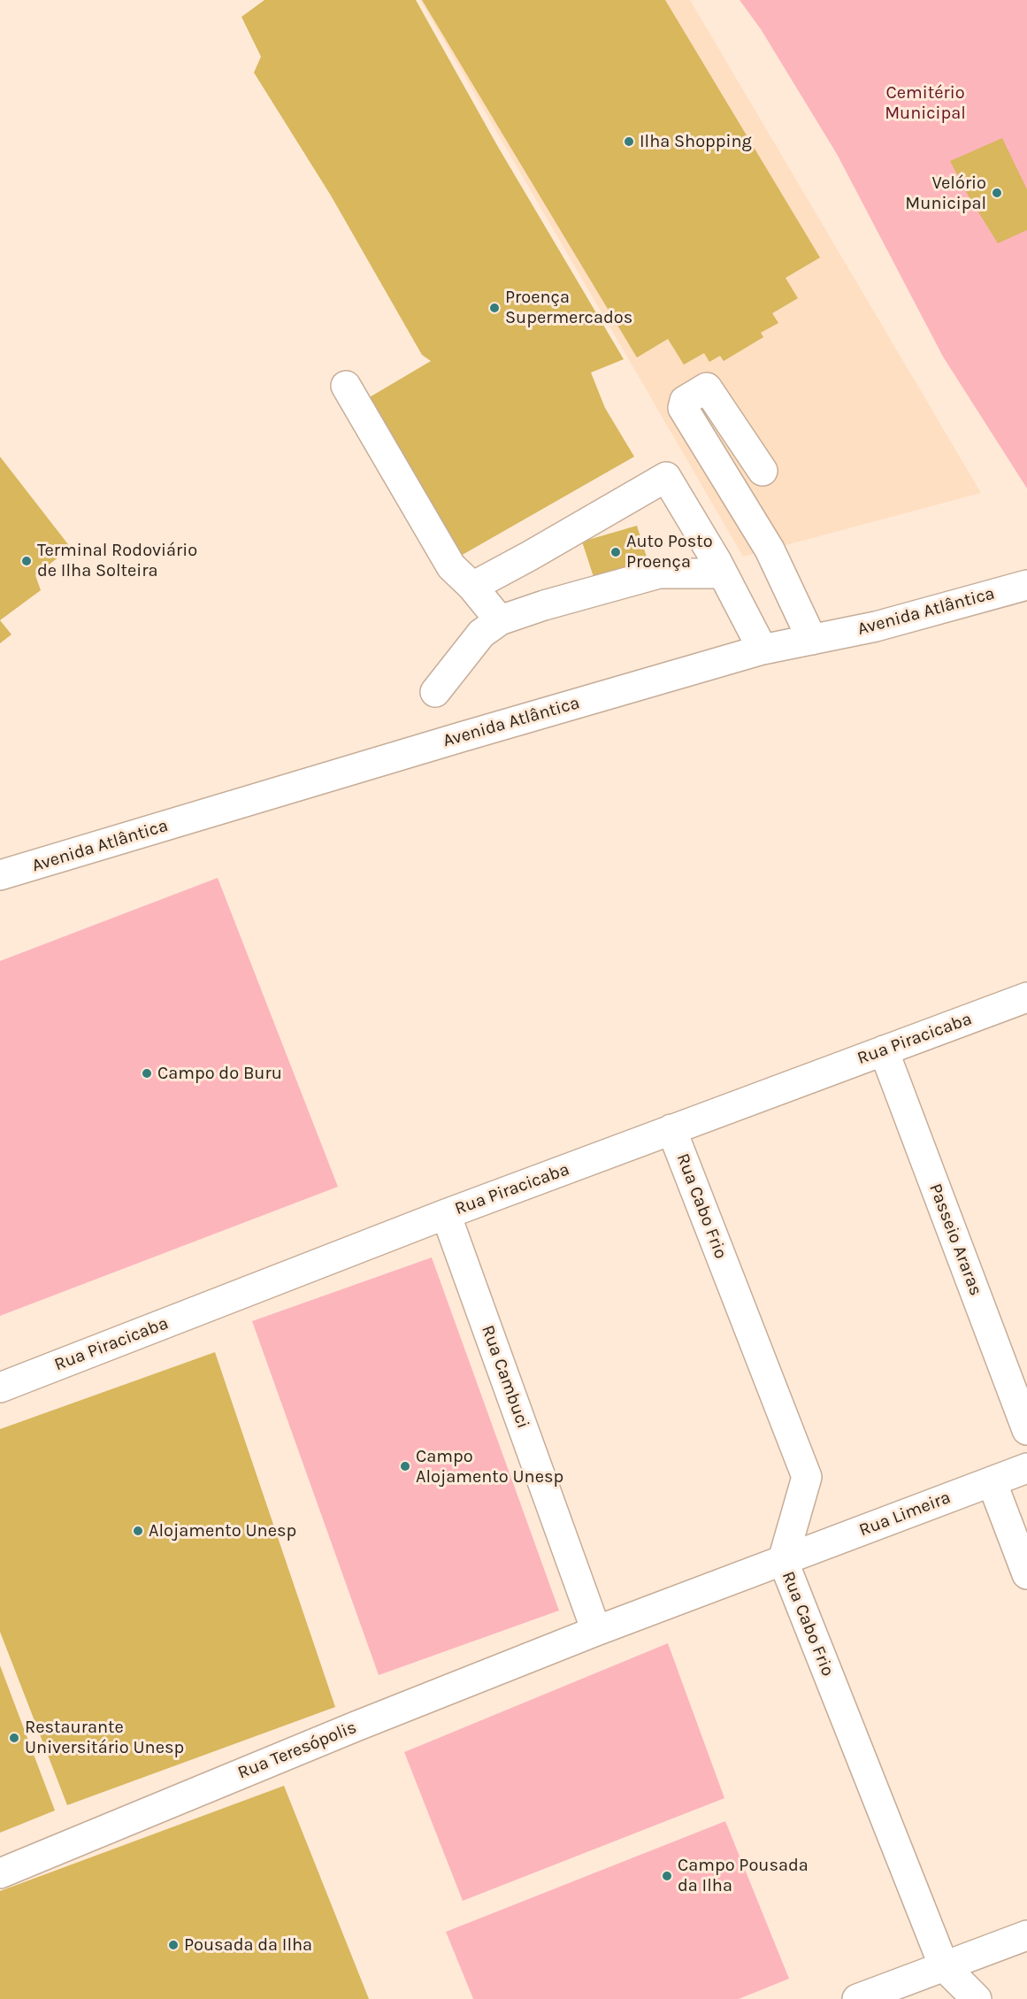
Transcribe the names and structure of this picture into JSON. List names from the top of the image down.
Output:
{
  "streets": {
    "street": [
      "Avenida Atlântica",
      "Rua Piracicaba",
      "Rua Cabo Frio",
      "Passeio Araras",
      "Rua Cambuci",
      "Rua Limeira",
      "Rua Teresópolis"
    ]
  },
  "crossings": [
    ["Rua Piracicaba", "Rua Cabo Frio"],
    ["Rua Piracicaba", "Passeio Araras"],
    ["Rua Piracicaba", "Rua Cambuci"],
    ["Rua Cabo Frio", "Rua Limeira"],
    ["Rua Cambuci", "Rua Limeira"],
    ["Rua Cambuci", "Rua Teresópolis"],
    ["Rua Limeira", "Rua Teresópolis"]
  ],
  "parks": ["Cemitério Municipal"],
  "places": [
    "Ilha Shopping",
    "Velório Municipal",
    "Proença Supermercados",
    "Auto Posto Proença",
    "Terminal Rodoviário de Ilha Solteira",
    "Campo do Buru",
    "Campo Alojamento Unesp",
    "Alojamento Unesp",
    "Restaurante Universitário Unesp",
    "Campo Pousada da Ilha",
    "Pousada da Ilha"
  ]
}
